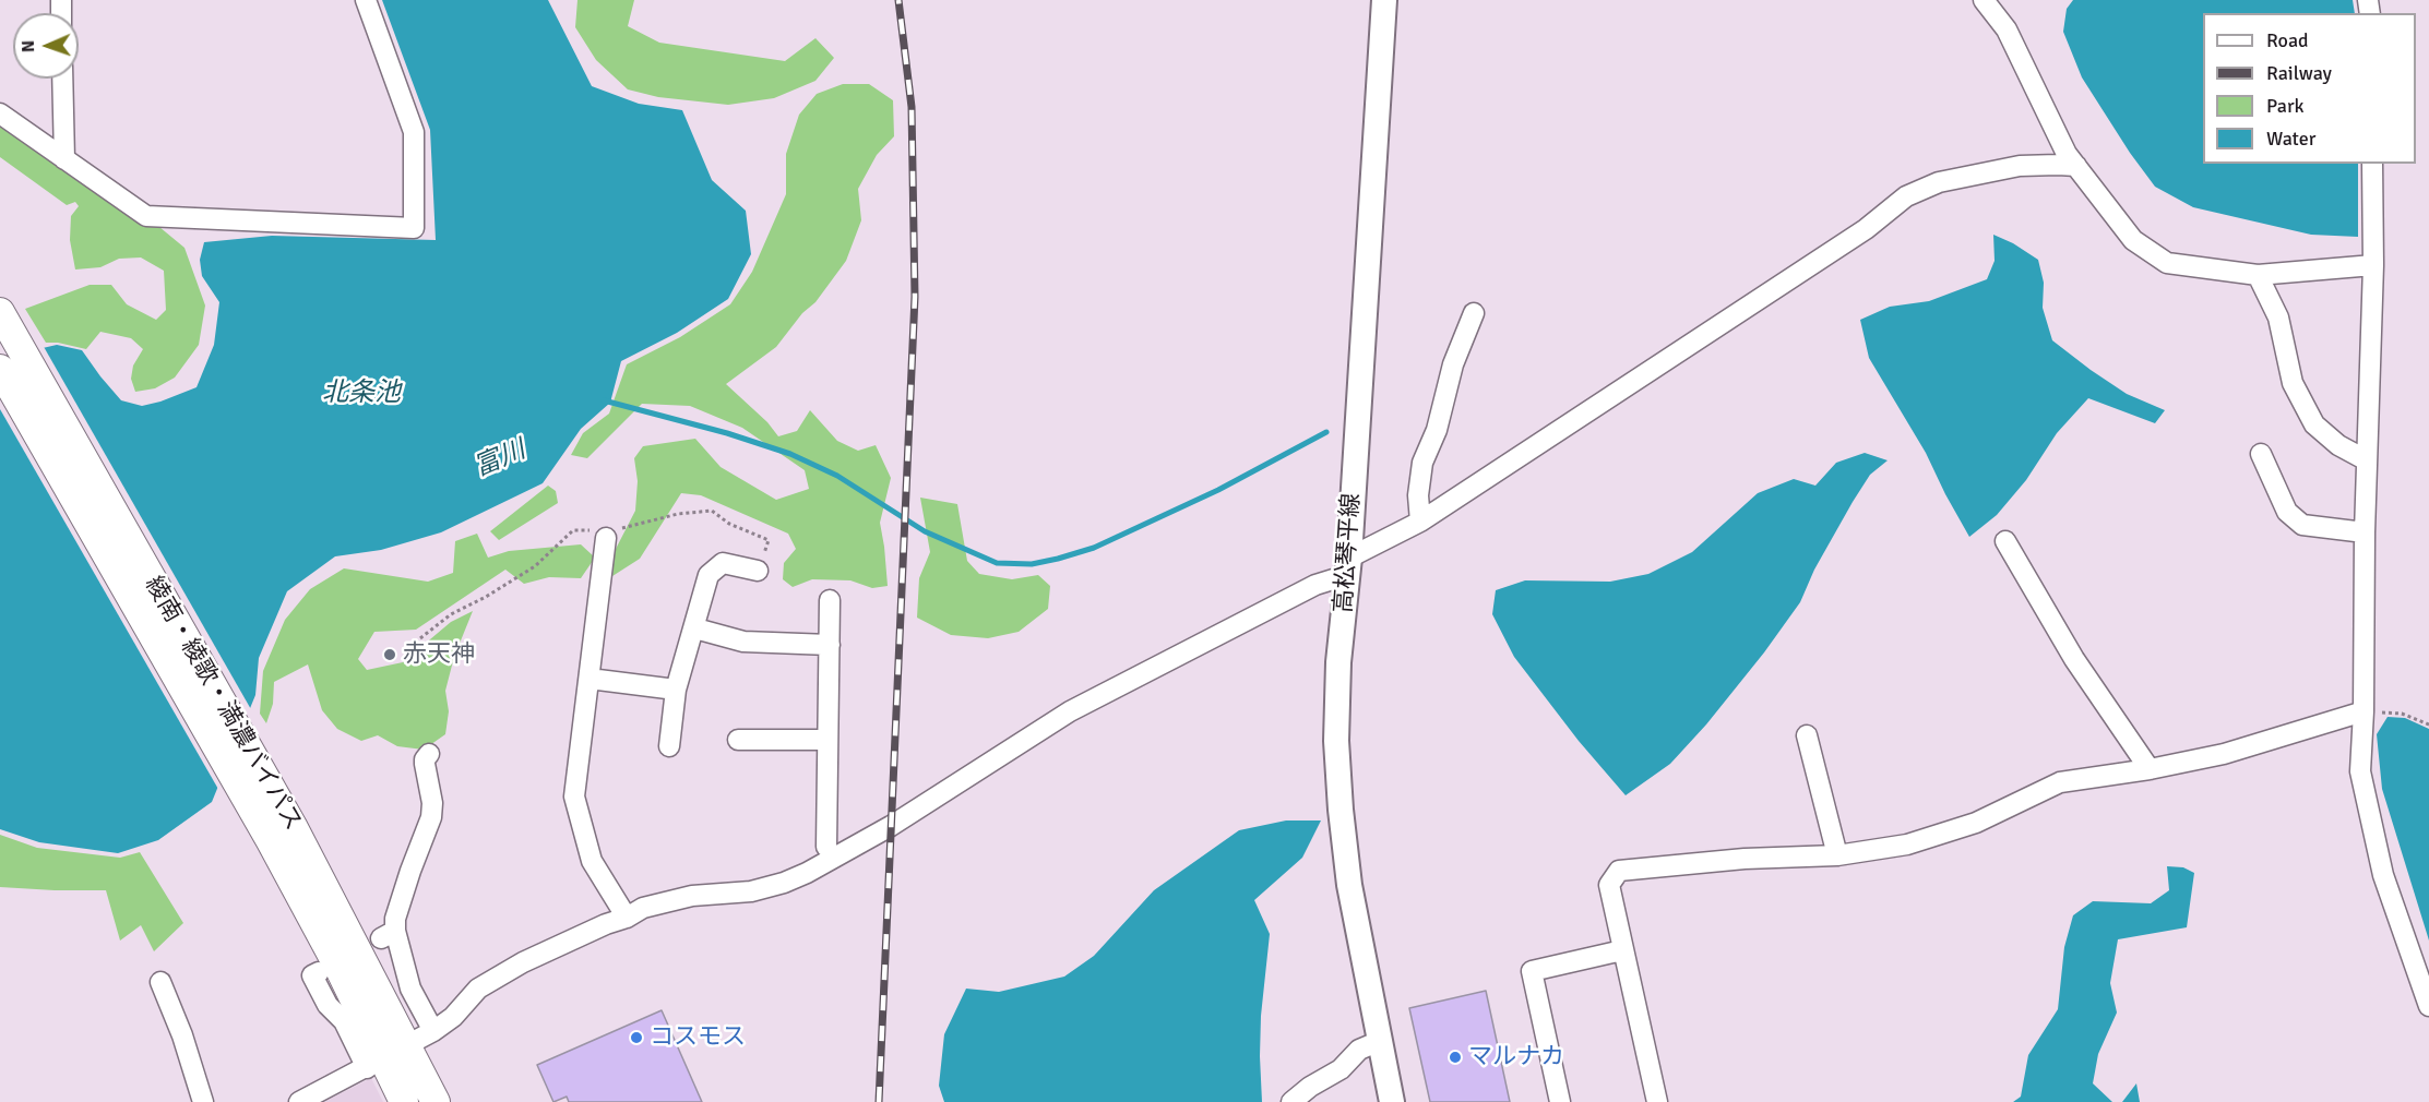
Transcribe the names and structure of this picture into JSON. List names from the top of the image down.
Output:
{
  "streets": {
    "highway": ["綾南・綾歌・満濃バイパス"],
    "main road": ["高松琴平線"]
  },
  "water": ["北条池", "富川"],
  "places": ["赤天神", "コスモス", "マルナカ"],
  "legend": [
    "Road",
    "Railway",
    "Park",
    "Water"
  ],
  "north": "left"
}
